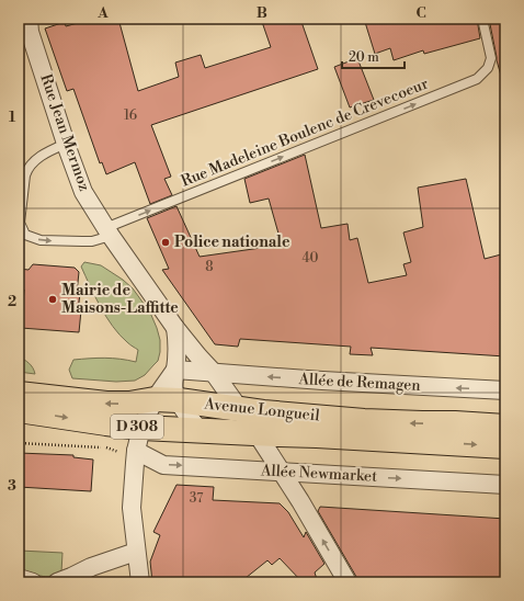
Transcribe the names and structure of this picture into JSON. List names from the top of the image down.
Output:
{
  "streets": {
    "main road": ["Avenue Longueil", "D 308"],
    "street": ["Rue Jean Mermoz", "Allée de Remagen", "Allée Newmarket"],
    "lane": ["Rue Madeleine Boulenc de Crevecoeur"]
  },
  "crossings": [
    ["Rue Jean Mermoz", "Rue Madeleine Boulenc de Crevecoeur"],
    ["Rue Jean Mermoz", "Allée de Remagen"],
    ["Rue Jean Mermoz", "Avenue Longueil"],
    ["Rue Jean Mermoz", "Allée Newmarket"]
  ],
  "one_way": ["Allée de Remagen", "Allée Newmarket"],
  "places": ["Police nationale", "Mairie de Maisons-Laffitte"],
  "house_numbers": [
    "16",
    "40",
    "8",
    "37"
  ],
  "scale_bar": "20 m",
  "grid": {
    "columns": ["A", "B", "C"],
    "rows": ["1", "2", "3"]
  }
}
